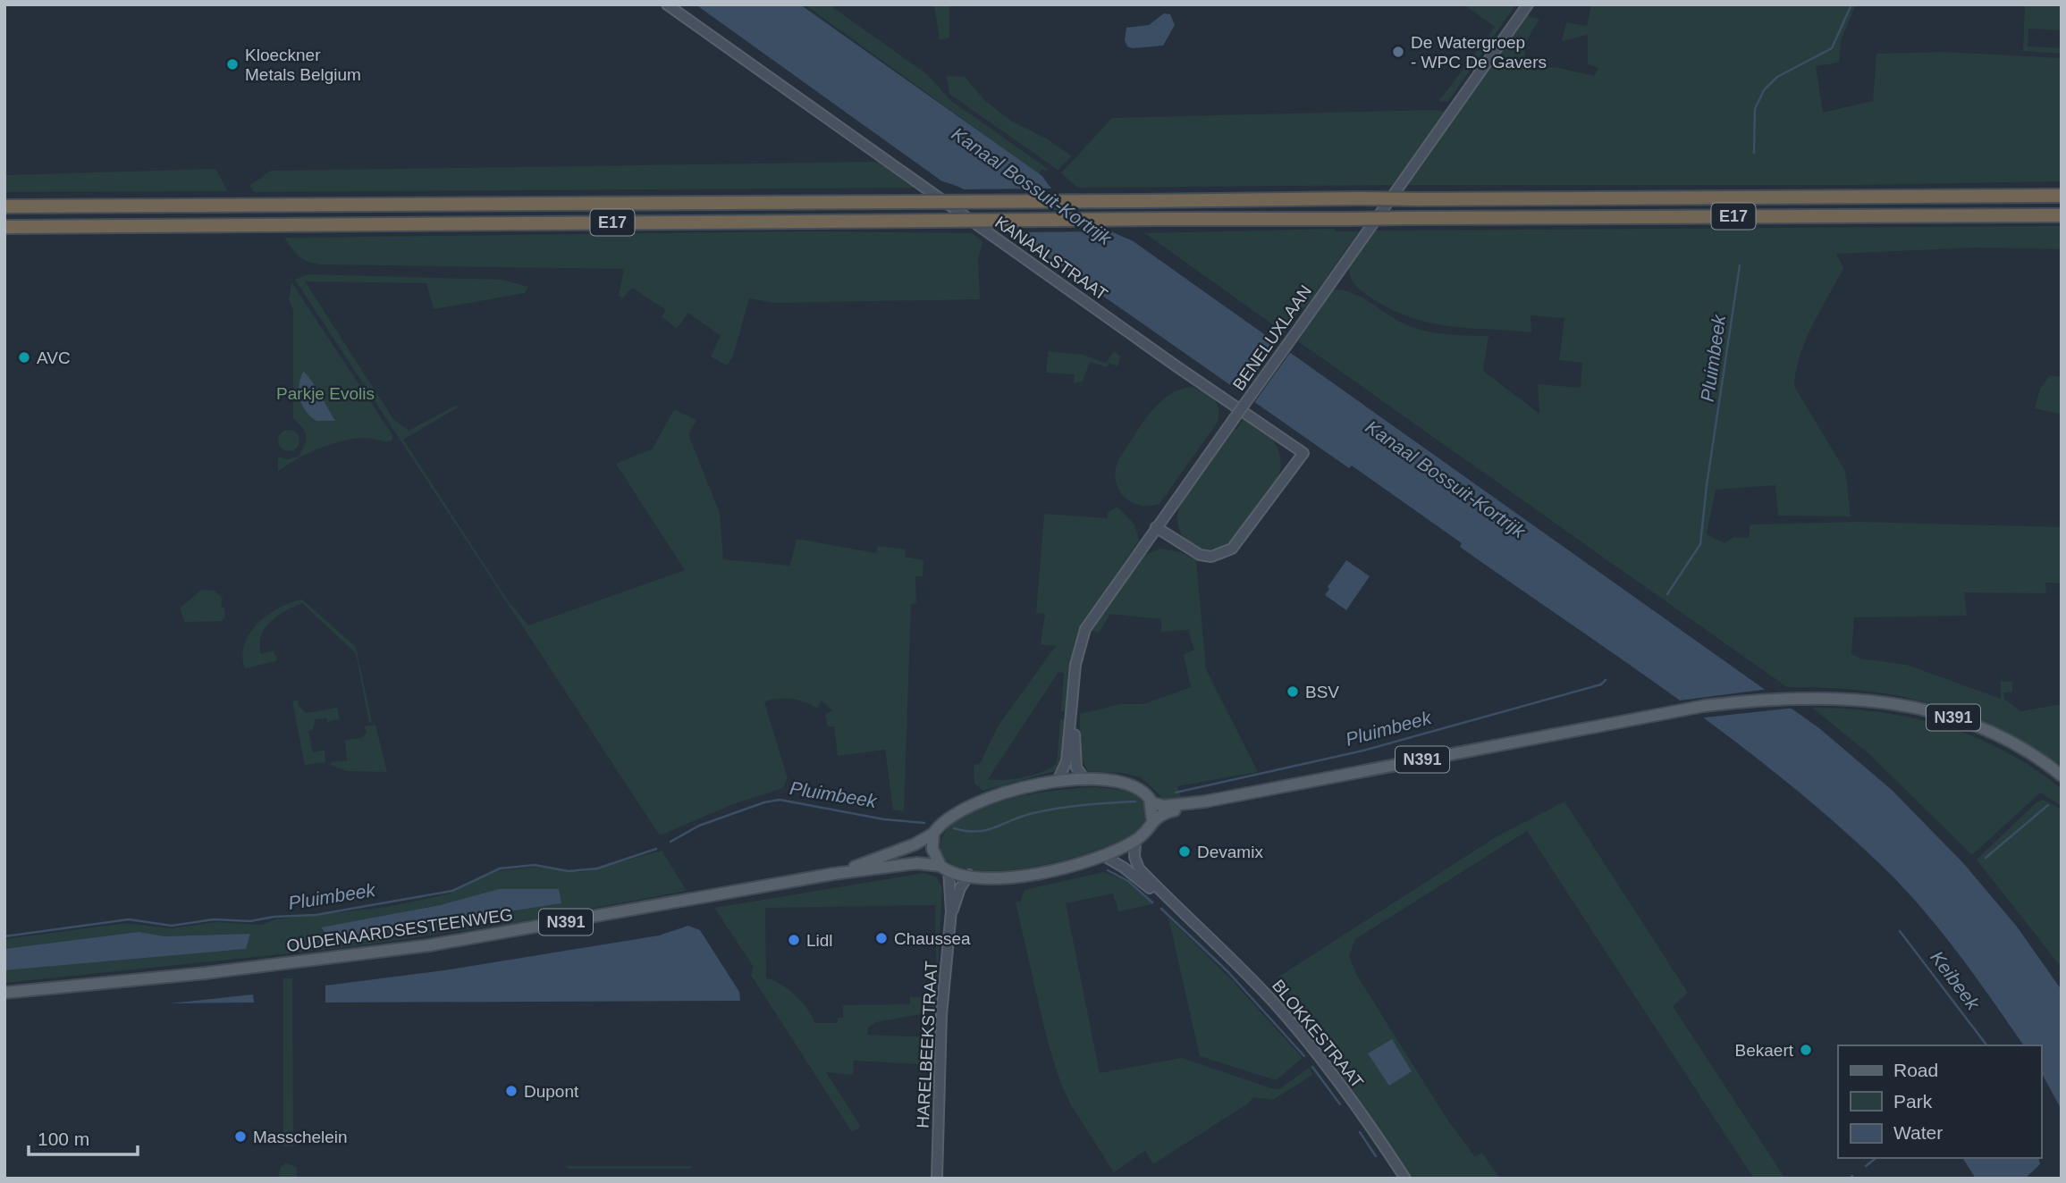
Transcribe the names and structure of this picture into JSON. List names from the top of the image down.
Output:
{
  "streets": {
    "highway": ["E17"],
    "main road": ["N391", "OUDENAARDSESTEENWEG"],
    "street": [
      "KANAALSTRAAT",
      "BENELUXLAAN",
      "BLOKKESTRAAT",
      "HARELBEEKSTRAAT"
    ]
  },
  "crossings": [
    ["KANAALSTRAAT", "BENELUXLAAN"],
    ["BENELUXLAAN", "N391"],
    ["N391", "OUDENAARDSESTEENWEG"],
    ["N391", "BLOKKESTRAAT"],
    ["N391", "HARELBEEKSTRAAT"],
    ["OUDENAARDSESTEENWEG", "HARELBEEKSTRAAT"]
  ],
  "water": ["Kanaal Bossuit-Kortrijk", "Pluimbeek", "Keibeek"],
  "parks": ["Parkje Evolis"],
  "places": [
    "De Watergroep - WPC De Gavers",
    "Kloeckner Metals Belgium",
    "AVC",
    "BSV",
    "Devamix",
    "Chaussea",
    "Lidl",
    "Bekaert",
    "Dupont",
    "Masschelein"
  ],
  "legend": ["Road", "Park", "Water"],
  "scale_bar": "100 m"
}
